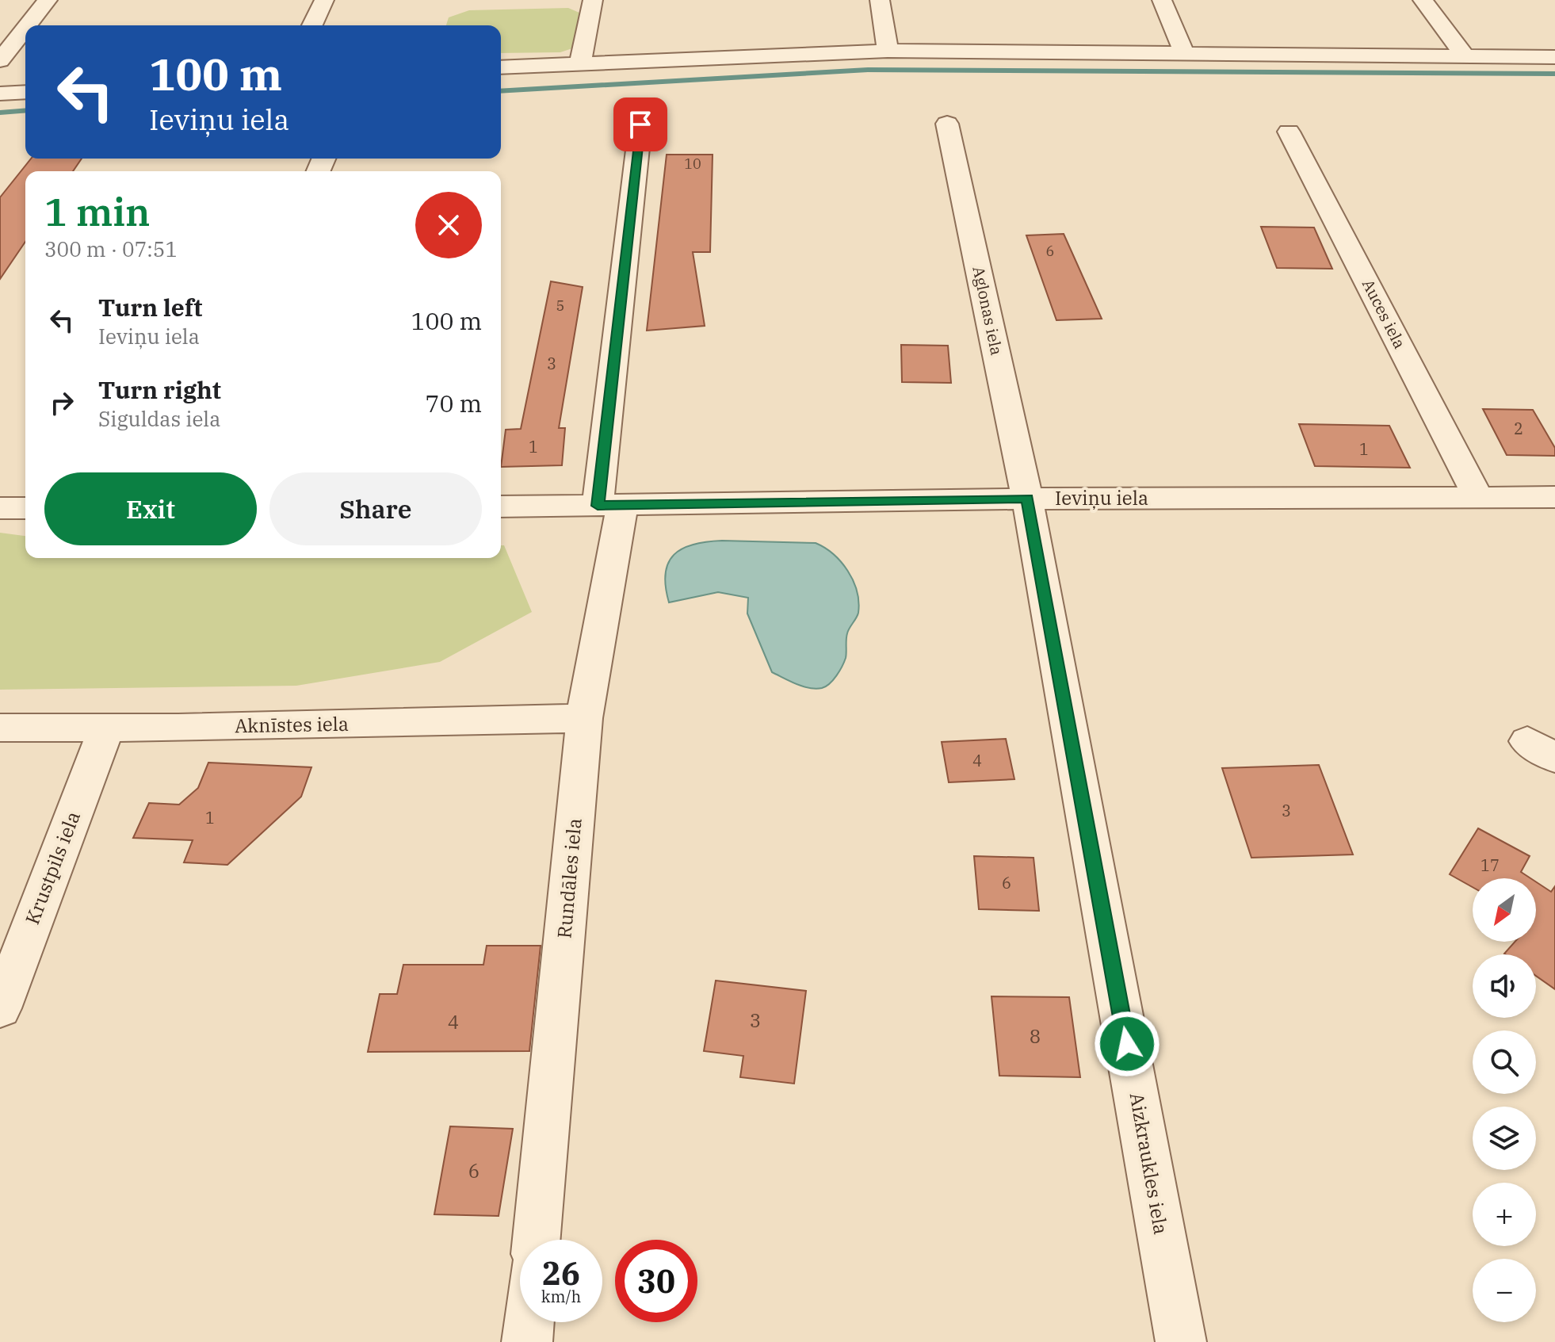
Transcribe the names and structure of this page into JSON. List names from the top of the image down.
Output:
{
  "streets": {
    "street": [
      "Aglonas iela",
      "Auces iela",
      "Ieviņu iela",
      "Aknīstes iela",
      "Krustpils iela",
      "Rundāles iela",
      "Aizkraukles iela"
    ]
  },
  "crossings": [
    ["Aglonas iela", "Ieviņu iela"],
    ["Aglonas iela", "Aizkraukles iela"],
    ["Auces iela", "Ieviņu iela"],
    ["Ieviņu iela", "Rundāles iela"],
    ["Ieviņu iela", "Aizkraukles iela"],
    ["Aknīstes iela", "Krustpils iela"],
    ["Aknīstes iela", "Rundāles iela"]
  ],
  "house_numbers": [
    "10",
    "6",
    "5",
    "3",
    "2",
    "1",
    "1",
    "4",
    "3",
    "1",
    "17",
    "6",
    "3",
    "4",
    "8",
    "6"
  ],
  "north": "bottom left",
  "page": {
    "turn": ["100 m", "Ieviņu iela"],
    "heading": ["1 min", "300 m · 07:51"],
    "list": [
      {
        "name": "Turn left",
        "note": "Ieviņu iela",
        "value": "100 m"
      },
      {
        "name": "Turn right",
        "note": "Siguldas iela",
        "value": "70 m"
      }
    ],
    "buttons": ["Exit", "Share"],
    "map_buttons": ["+", "−"],
    "speed": "26 km/h",
    "limit": "30"
  }
}
